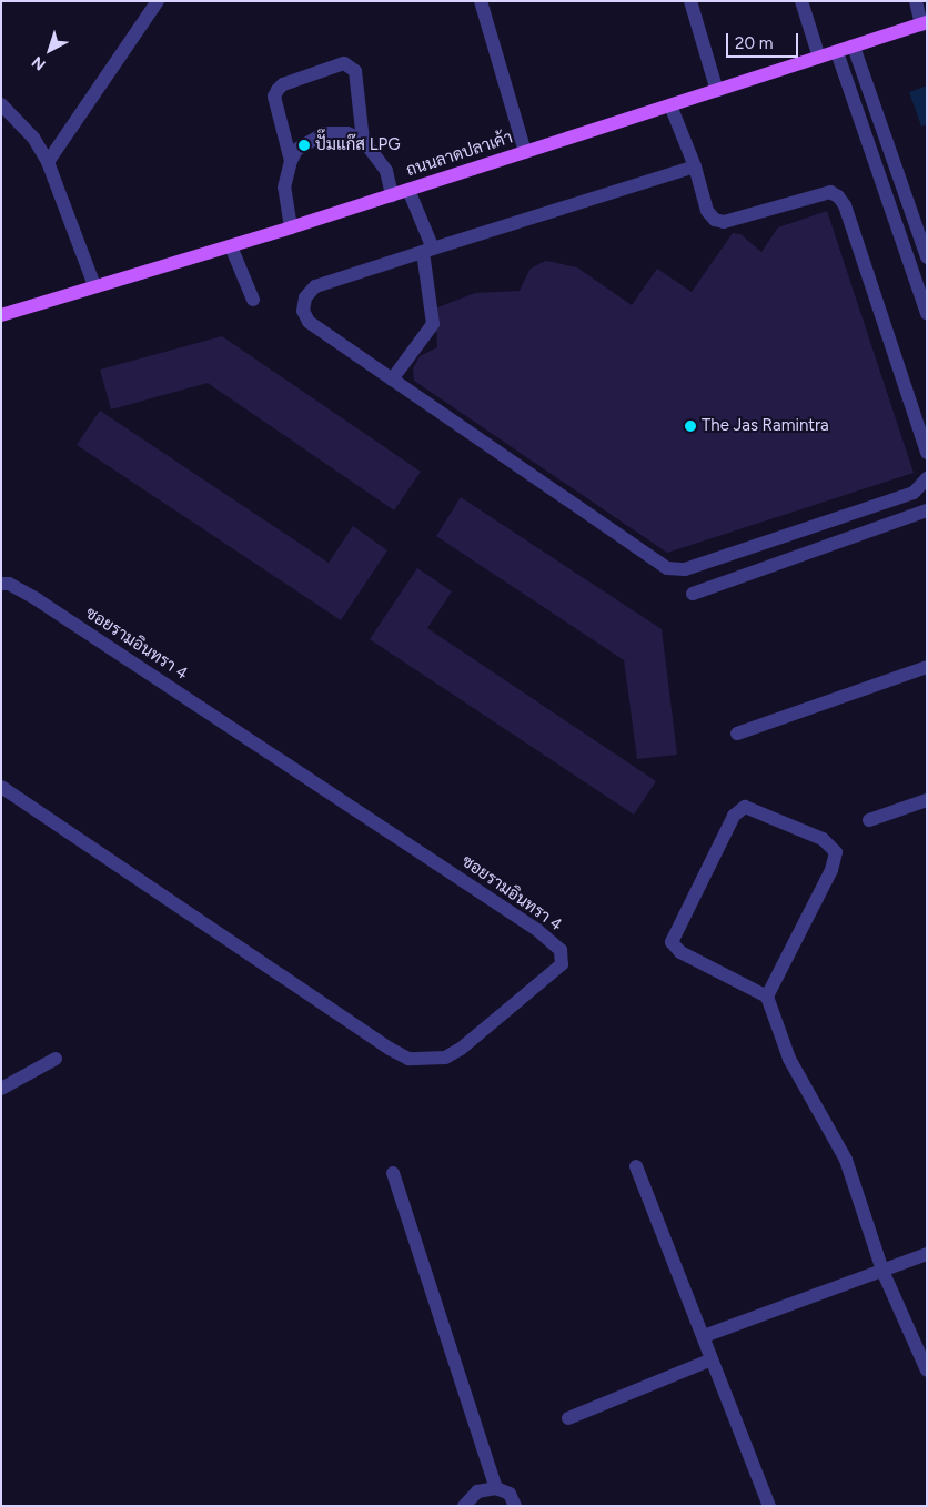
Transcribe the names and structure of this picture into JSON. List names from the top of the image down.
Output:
{
  "streets": {
    "main road": ["ถนนลาดปลาเค้า"],
    "street": ["ซอยรามอินทรา 4"]
  },
  "places": ["ปั๊มแก๊ส LPG", "The Jas Ramintra"],
  "scale_bar": "20 m",
  "north": "bottom left"
}
